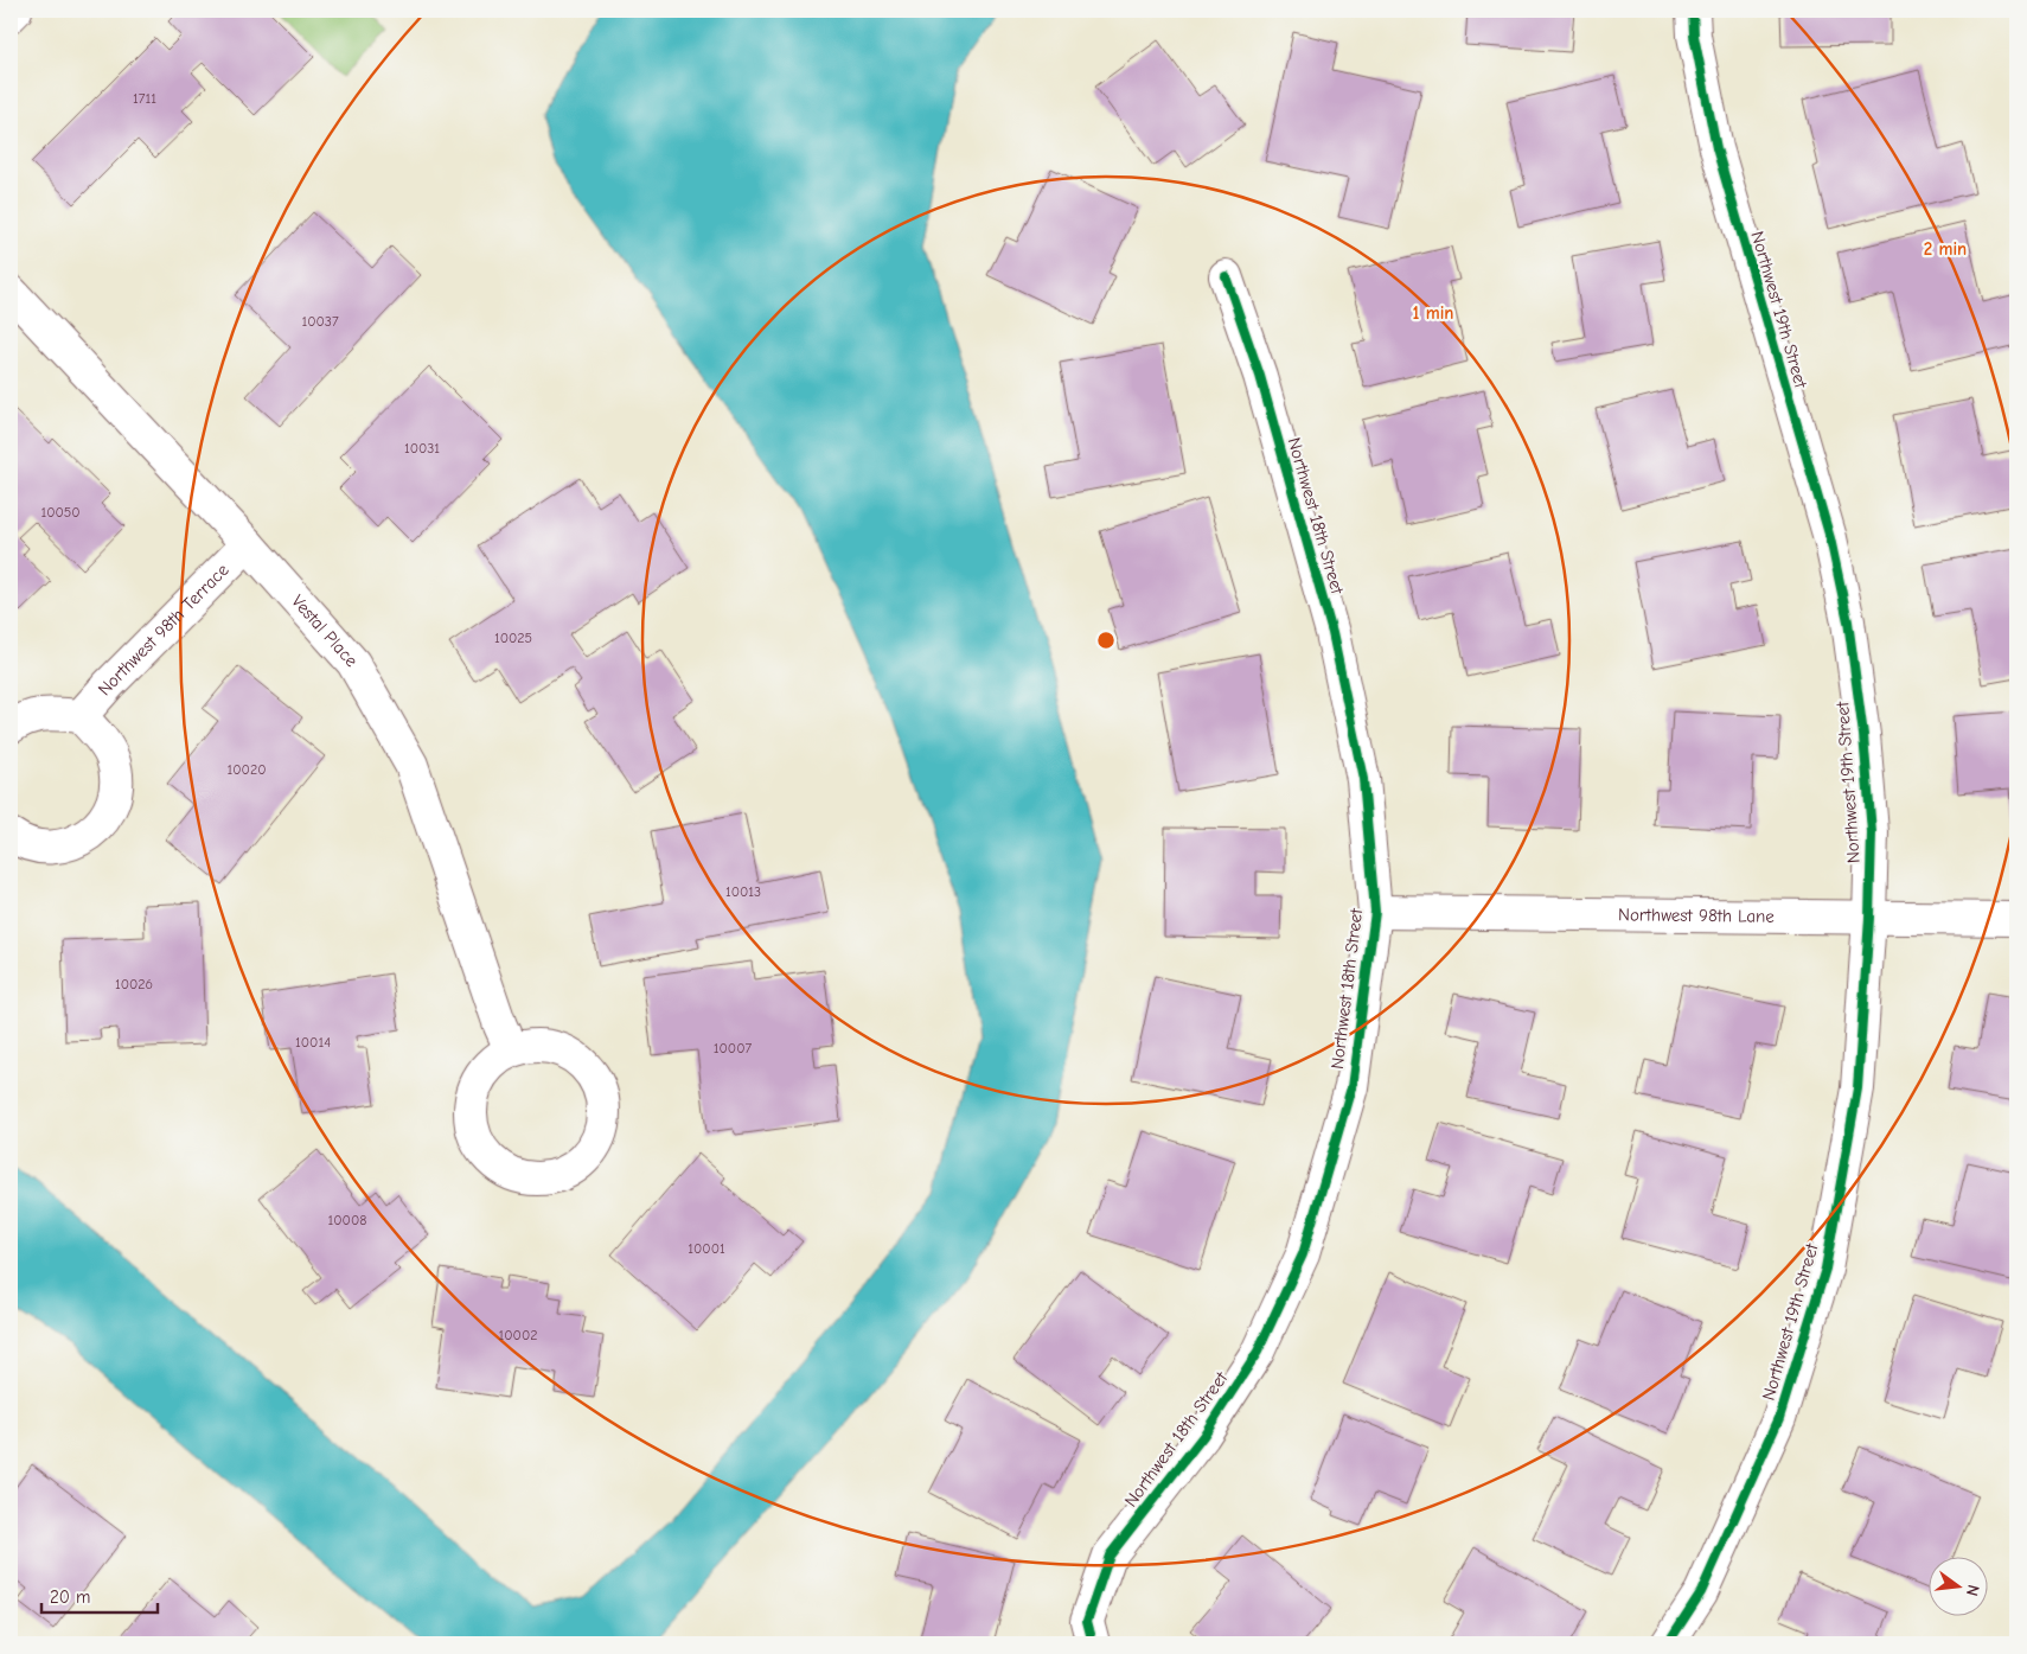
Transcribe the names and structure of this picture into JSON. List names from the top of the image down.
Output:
{
  "streets": {
    "street": [
      "Northwest 19th Street",
      "Northwest 18th Street",
      "Northwest 98th Terrace",
      "Vestal Place",
      "Northwest 98th Lane"
    ]
  },
  "crossings": [
    ["Northwest 19th Street", "Northwest 98th Lane"],
    ["Northwest 18th Street", "Northwest 98th Lane"],
    ["Northwest 98th Terrace", "Vestal Place"]
  ],
  "house_numbers": [
    "1711",
    "10037",
    "10031",
    "10050",
    "10025",
    "10020",
    "10013",
    "10026",
    "10014",
    "10007",
    "10008",
    "10001",
    "10002"
  ],
  "scale_bar": "20 m",
  "north": "right",
  "rings": ["2 min", "1 min"]
}
